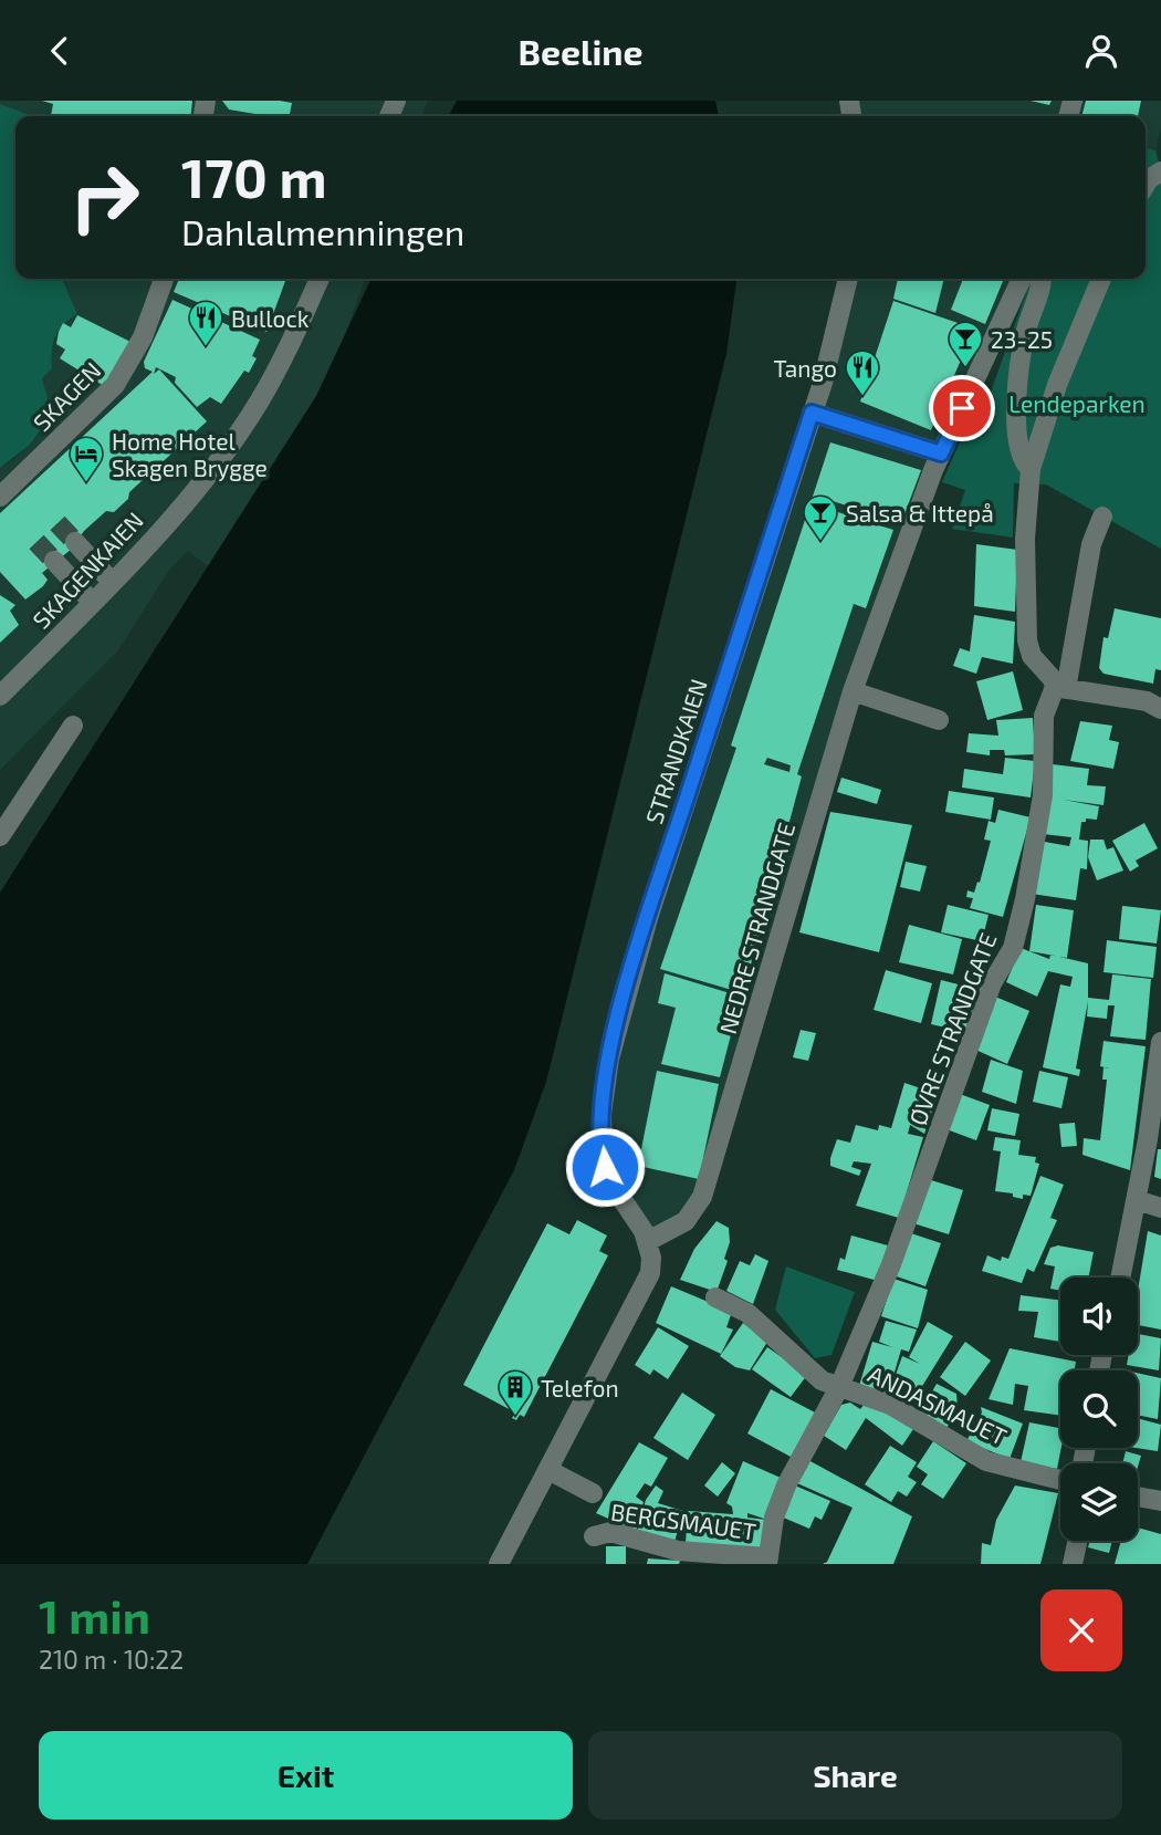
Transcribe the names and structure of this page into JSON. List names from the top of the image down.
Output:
{
  "streets": {
    "street": [
      "SKAGEN",
      "SKAGENKAIEN",
      "STRANDKAIEN",
      "NEDRE STRANDGATE",
      "ØVRE STRANDGATE",
      "ANDASMAUET",
      "BERGSMAUET"
    ]
  },
  "crossings": [
    ["STRANDKAIEN", "NEDRE STRANDGATE"],
    ["ØVRE STRANDGATE", "ANDASMAUET"],
    ["ØVRE STRANDGATE", "BERGSMAUET"]
  ],
  "parks": ["Lendeparken"],
  "places": {
    "restaurant": ["Bullock", "Tango"],
    "bar": ["23-25", "Salsa & Ittepå"],
    "hotel": ["Home Hotel Skagen Brygge"],
    "building": ["Telefon"]
  },
  "page": {
    "header": "Beeline",
    "turn": ["170 m", "Dahlalmenningen"],
    "heading": ["1 min", "210 m · 10:22"],
    "buttons": ["Exit", "Share"]
  }
}
